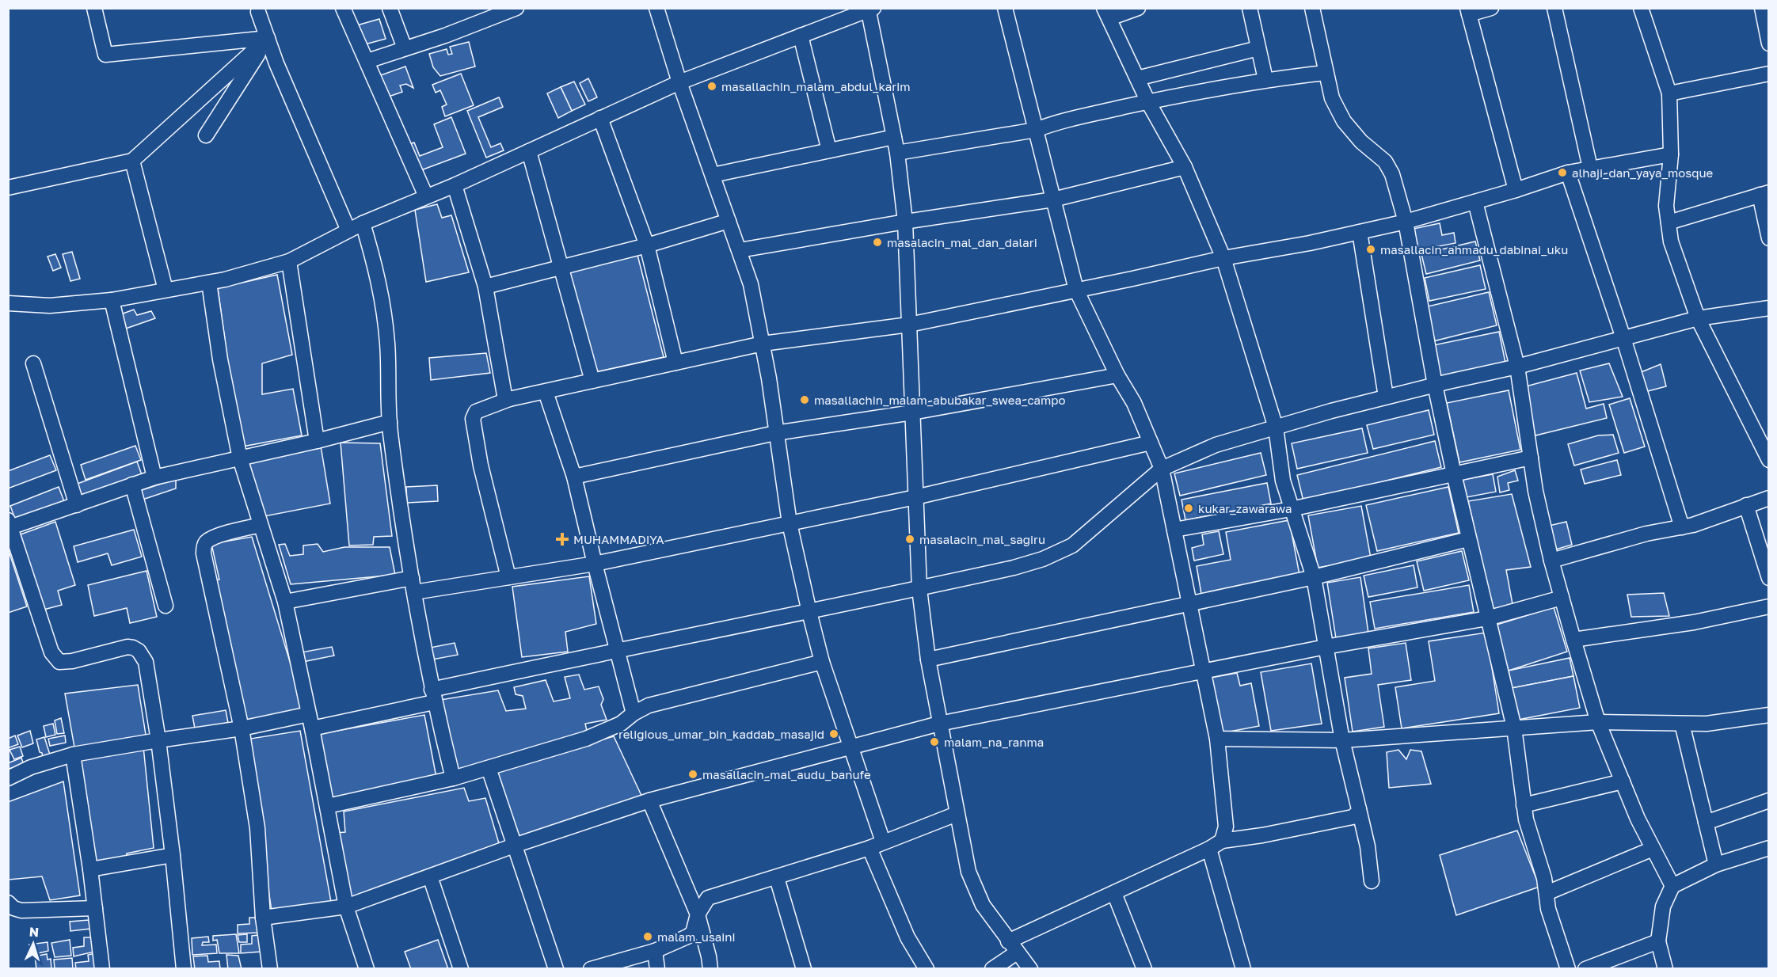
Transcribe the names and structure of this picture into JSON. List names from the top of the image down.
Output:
{
  "places": {
    "other": [
      "masallachin_malam_abdul_karim",
      "alhaji_dan_yaya_mosque",
      "masalacin_mal_dan_dalari",
      "masallacin_ahmadu_dabinai_uku",
      "masallachin_malam_abubakar_swea_campo",
      "kukar_zawarawa",
      "masalacin_mal_sagiru",
      "religious_umar_bin_kaddab_masajid",
      "malam_na_ranma",
      "masallacin_mal_audu_banufe",
      "malam_usaini"
    ],
    "health": ["MUHAMMADIYA"]
  },
  "north": "top"
}
